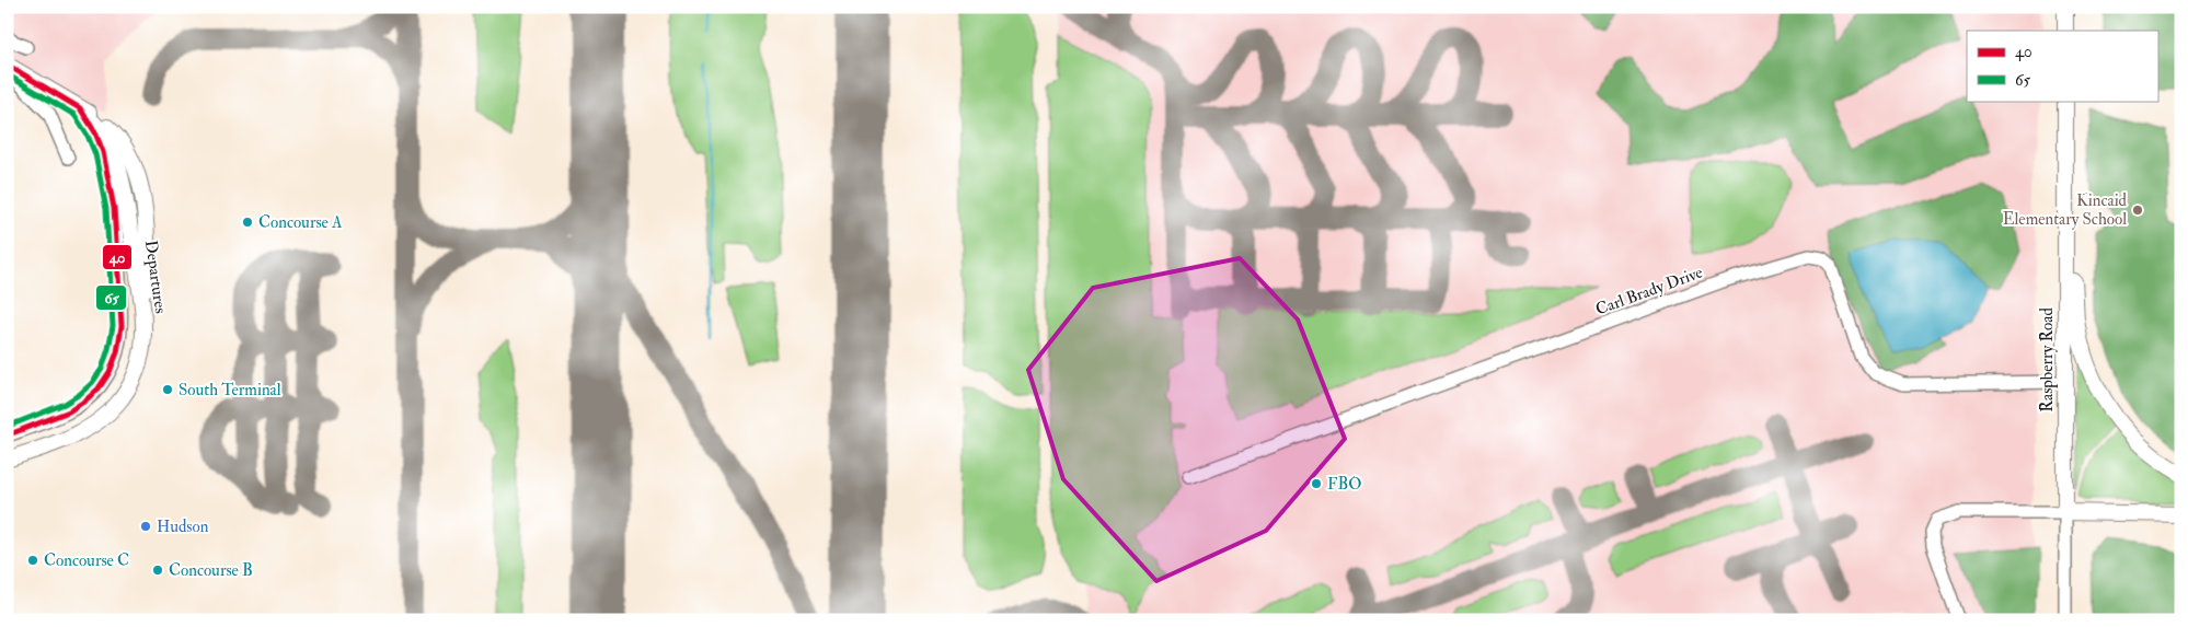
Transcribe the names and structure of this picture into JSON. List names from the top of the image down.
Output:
{
  "streets": {
    "main road": ["Departures", "Raspberry Road"],
    "street": ["Carl Brady Drive"]
  },
  "crossings": [
    ["Carl Brady Drive", "Raspberry Road"]
  ],
  "places": [
    "Kincaid Elementary School",
    "Concourse A",
    "South Terminal",
    "FBO",
    "Hudson",
    "Concourse C",
    "Concourse B"
  ],
  "lines": ["transit line 40", "transit line 65"],
  "legend": ["40", "65"]
}
